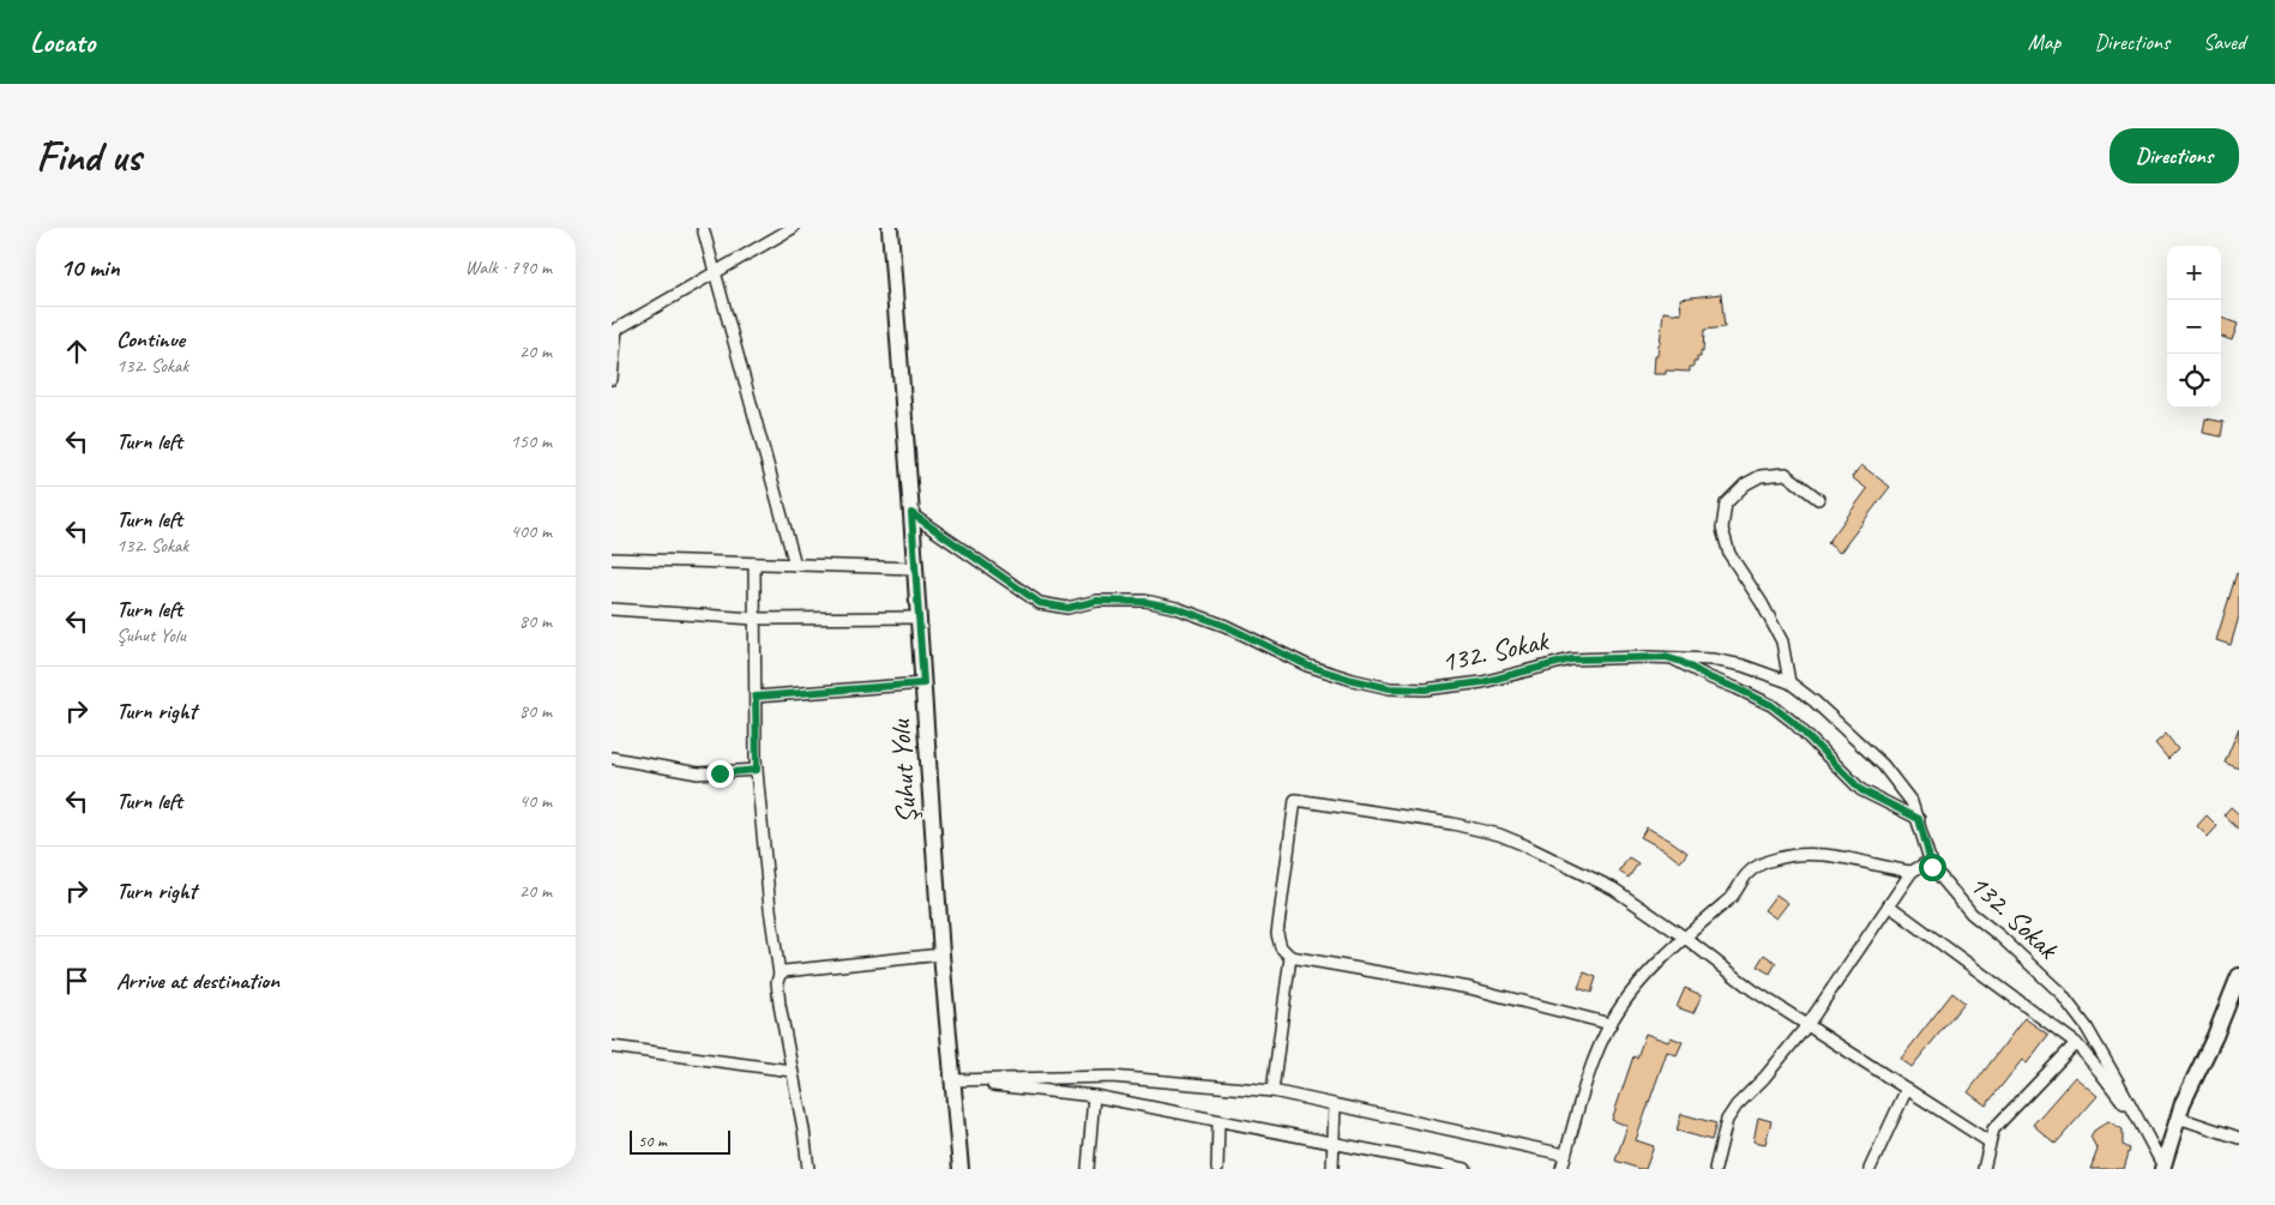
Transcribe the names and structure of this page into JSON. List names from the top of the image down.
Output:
{
  "streets": {
    "main road": ["Şuhut Yolu"],
    "street": ["132. Sokak"]
  },
  "crossings": [
    ["132. Sokak", "Şuhut Yolu"]
  ],
  "scale_bar": "50 m",
  "page": {
    "header": "Locato",
    "nav": ["Map", "Directions", "Saved"],
    "buttons": "Directions",
    "title": "Find us",
    "heading": ["10 min", "Walk · 790 m"],
    "map_buttons": ["+", "−"],
    "list": [
      ["Continue", "132. Sokak", "20 m"],
      ["Turn left", "150 m"],
      ["Turn left", "132. Sokak", "400 m"],
      ["Turn left", "Şuhut Yolu", "80 m"],
      ["Turn right", "80 m"],
      ["Turn left", "40 m"],
      ["Turn right", "20 m"],
      "Arrive at destination"
    ],
    "scale": "50 m"
  }
}
